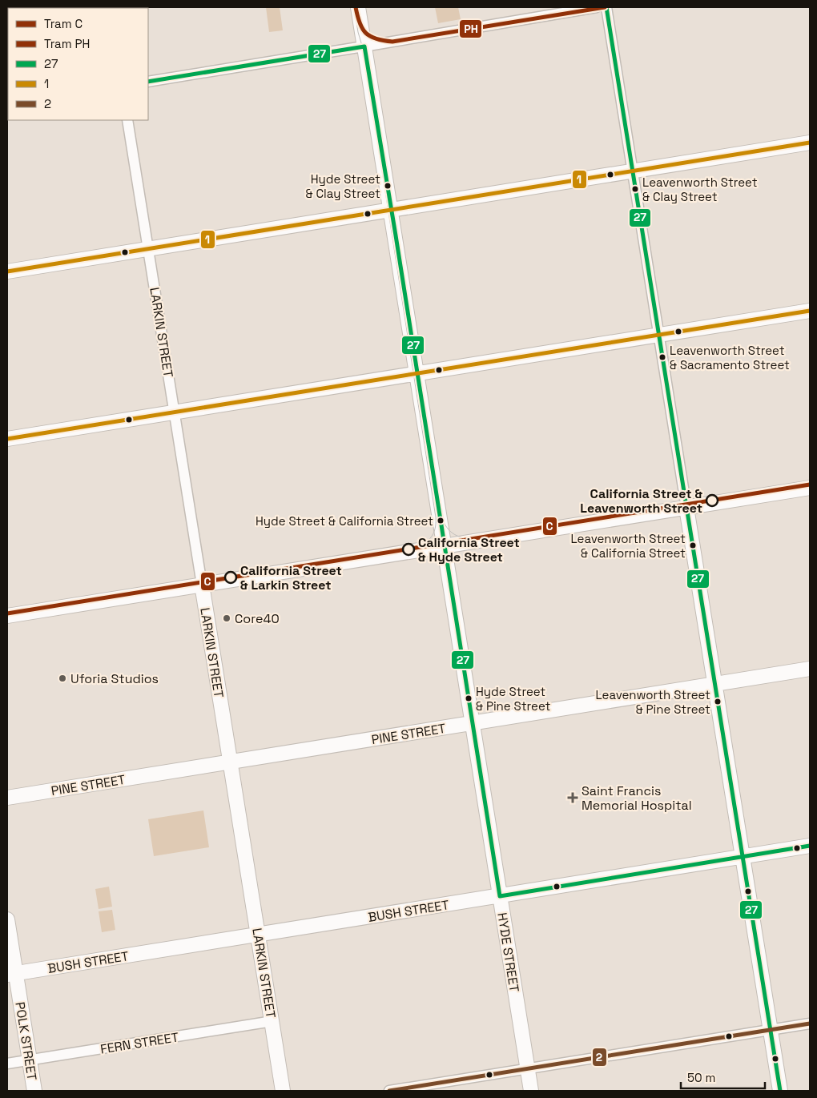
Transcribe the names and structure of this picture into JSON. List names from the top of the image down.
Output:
{
  "streets": {
    "street": [
      "LARKIN STREET",
      "PINE STREET",
      "BUSH STREET",
      "HYDE STREET",
      "POLK STREET",
      "FERN STREET"
    ]
  },
  "crossings": [
    ["LARKIN STREET", "PINE STREET"],
    ["LARKIN STREET", "BUSH STREET"],
    ["LARKIN STREET", "FERN STREET"],
    ["PINE STREET", "HYDE STREET"],
    ["BUSH STREET", "HYDE STREET"],
    ["BUSH STREET", "POLK STREET"],
    ["POLK STREET", "FERN STREET"]
  ],
  "places": {
    "other": [
      "Hyde Street & Clay Street",
      "Leavenworth Street & Clay Street",
      "Leavenworth Street & Sacramento Street",
      "California Street & Leavenworth Street",
      "Hyde Street & California Street",
      "Leavenworth Street & California Street",
      "California Street & Hyde Street",
      "California Street & Larkin Street",
      "Core40",
      "Uforia Studios",
      "Hyde Street & Pine Street",
      "Leavenworth Street & Pine Street"
    ],
    "health": ["Saint Francis Memorial Hospital"]
  },
  "lines": [
    "tram line PH",
    "transit line 27",
    "transit line 1",
    "tram line C",
    "transit line 2"
  ],
  "legend": [
    "Tram C",
    "Tram PH",
    "27",
    "1",
    "2"
  ],
  "scale_bar": "50 m"
}
